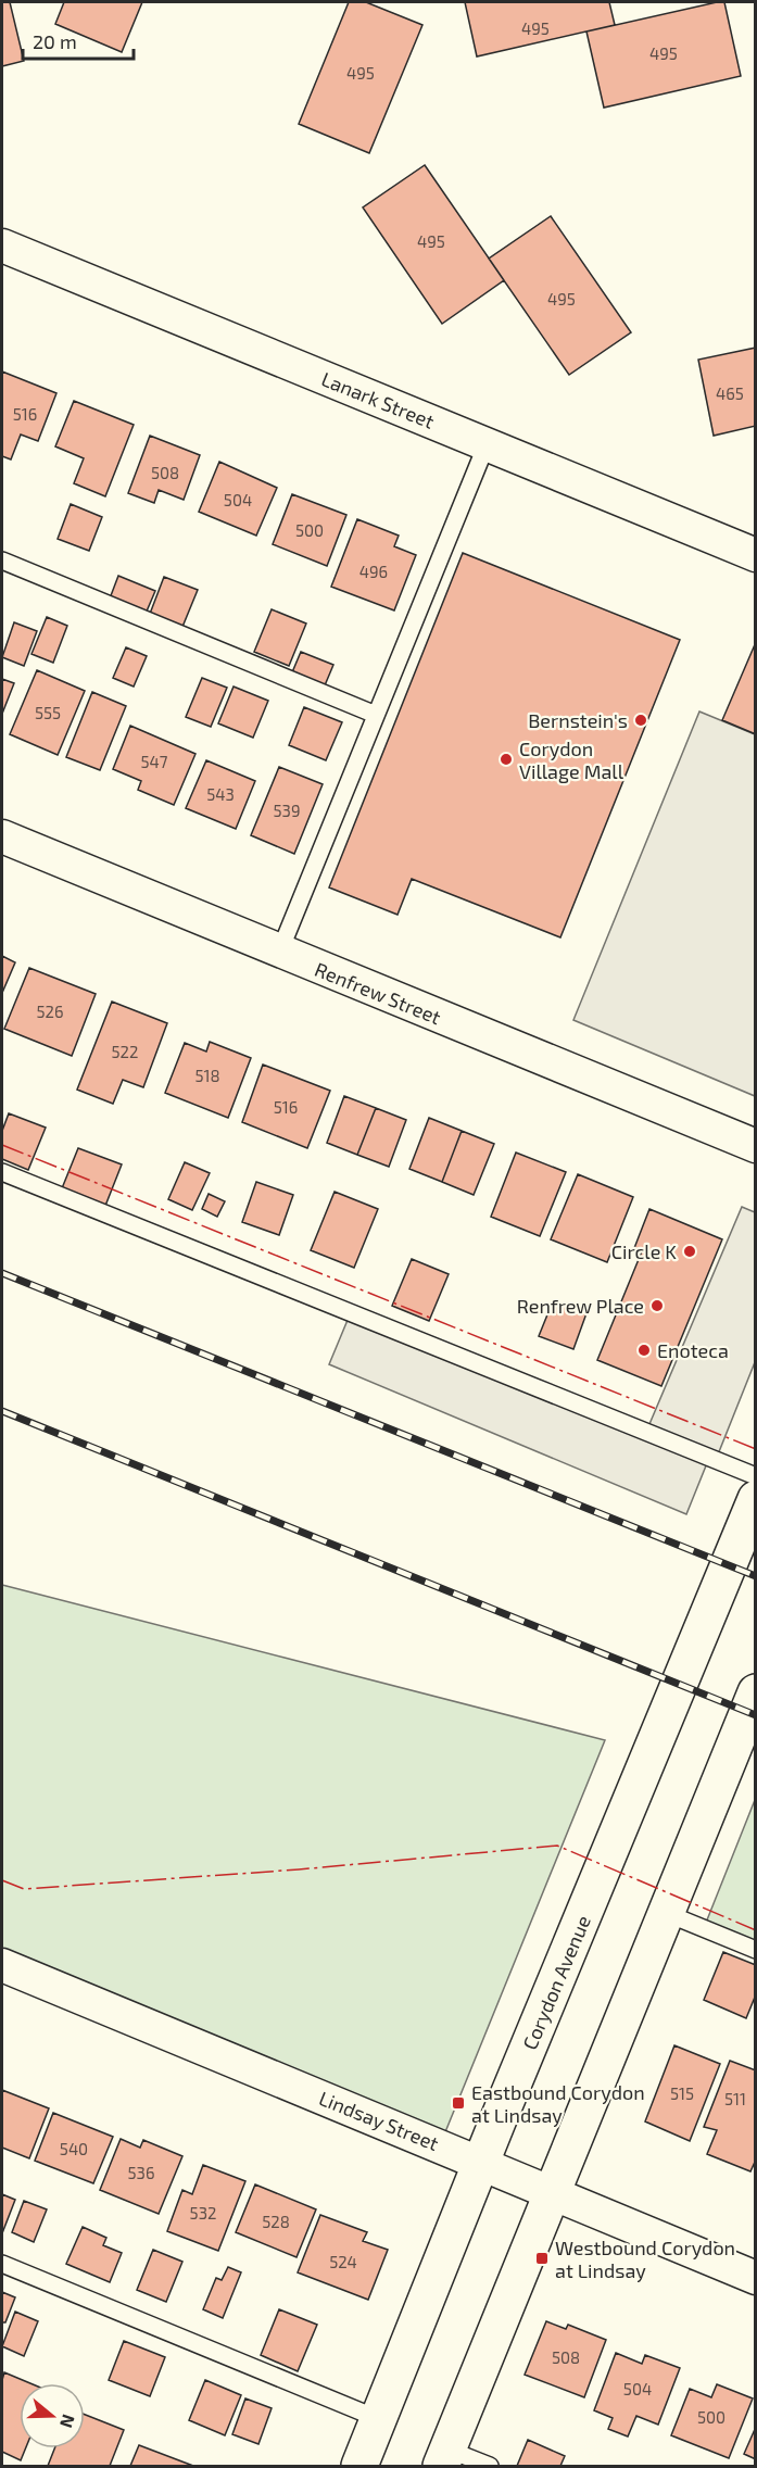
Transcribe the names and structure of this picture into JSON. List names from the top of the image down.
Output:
{
  "streets": {
    "main road": ["Corydon Avenue"],
    "street": ["Lanark Street", "Renfrew Street", "Lindsay Street"]
  },
  "crossings": [
    ["Corydon Avenue", "Lindsay Street"]
  ],
  "places": {
    "other": [
      "Bernstein's",
      "Corydon Village Mall",
      "Circle K",
      "Renfrew Place",
      "Enoteca"
    ],
    "transit": ["Eastbound Corydon at Lindsay", "Westbound Corydon at Lindsay"]
  },
  "house_numbers": [
    "495",
    "495",
    "495",
    "495",
    "495",
    "465",
    "516",
    "508",
    "504",
    "500",
    "496",
    "555",
    "547",
    "543",
    "539",
    "526",
    "522",
    "518",
    "516",
    "515",
    "511",
    "540",
    "536",
    "532",
    "528",
    "524",
    "508",
    "504",
    "500"
  ],
  "scale_bar": "20 m",
  "north": "right"
}
